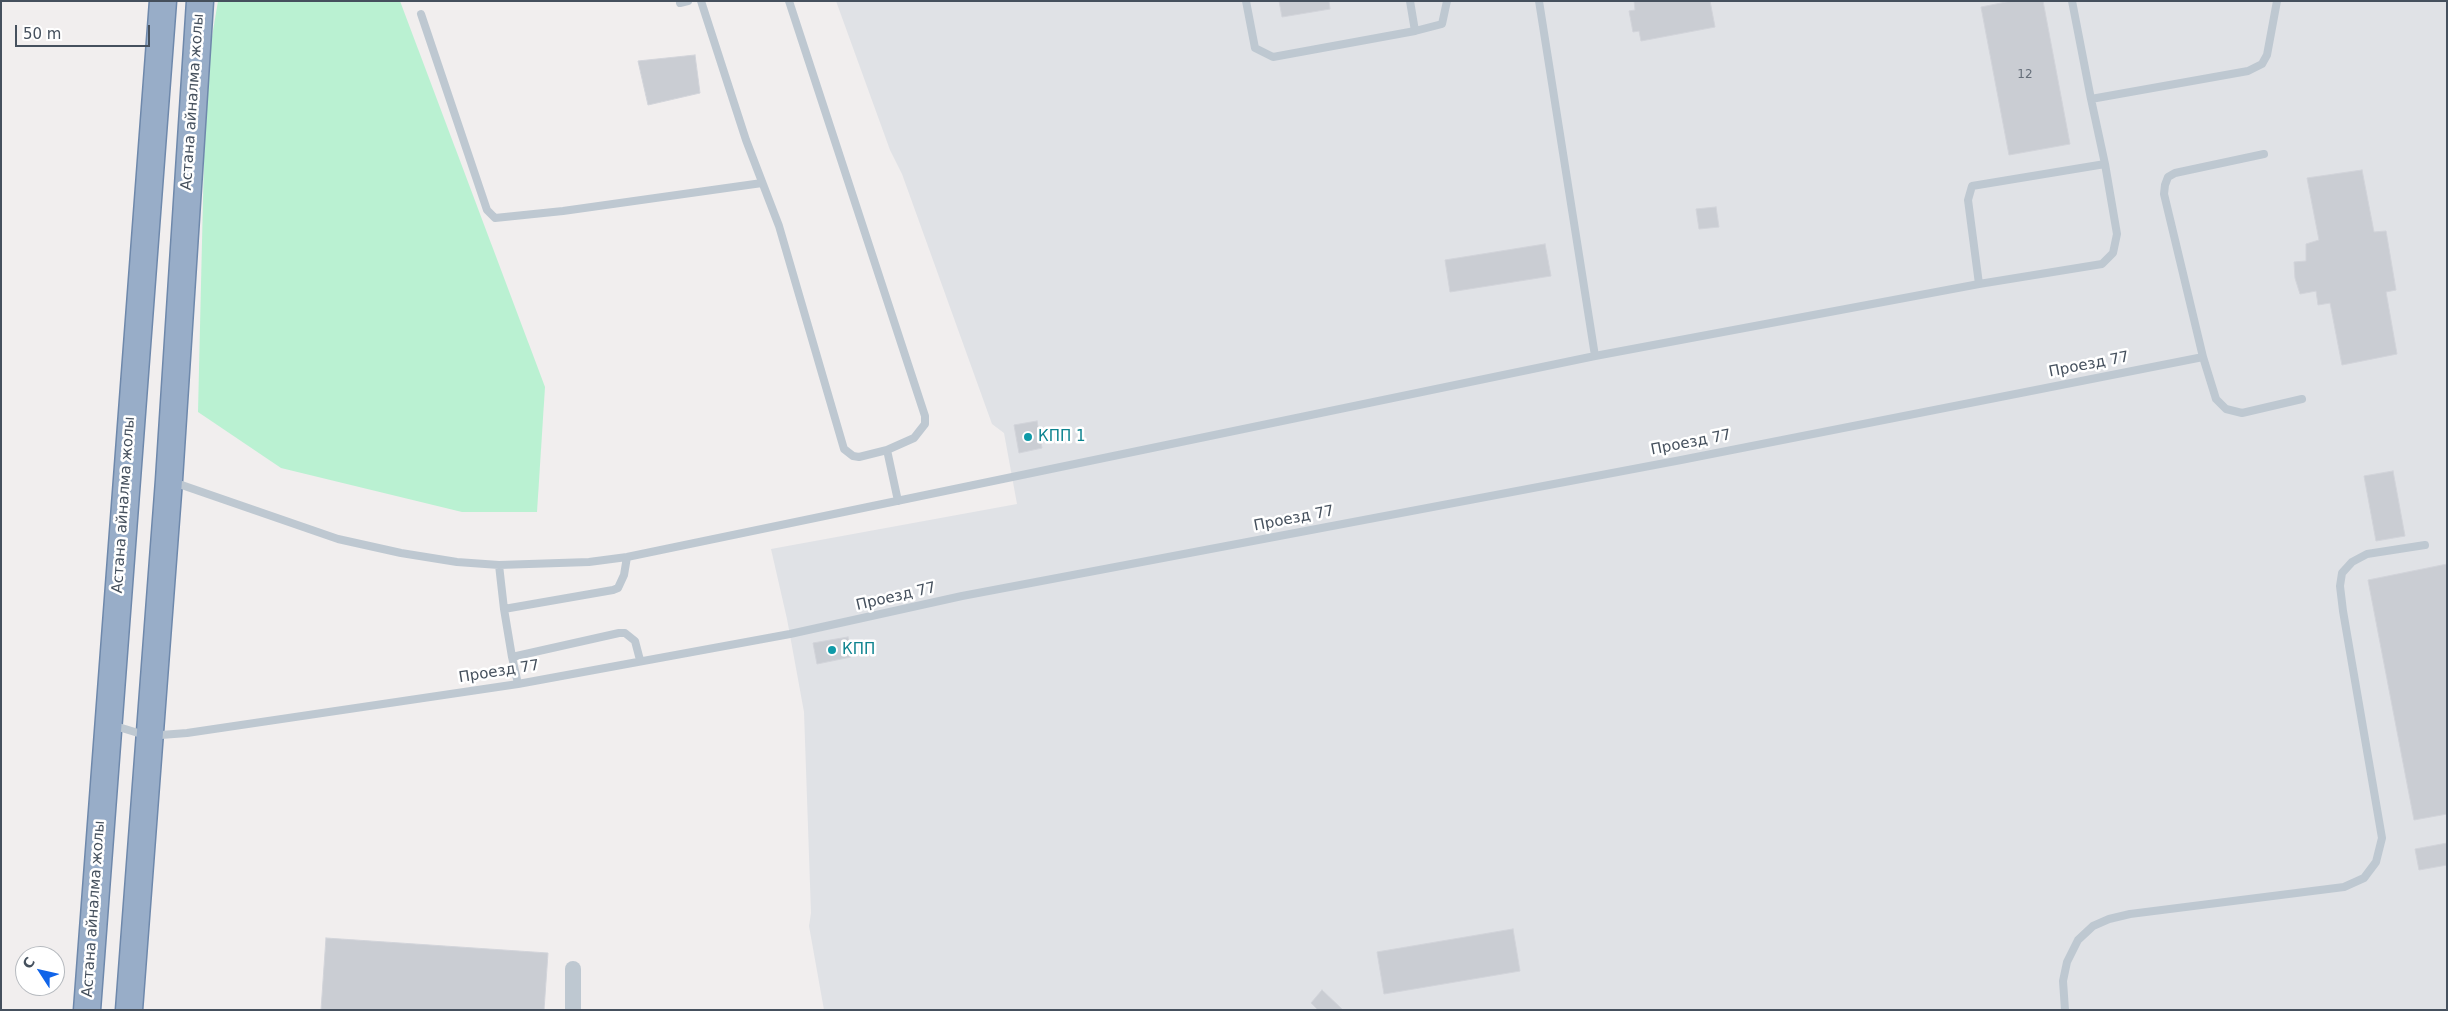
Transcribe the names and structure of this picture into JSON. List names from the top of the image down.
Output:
{
  "streets": {
    "highway": ["Астана айналма жолы"],
    "lane": ["Проезд 77"]
  },
  "crossings": [
    ["Астана айналма жолы", "Проезд 77"]
  ],
  "places": ["КПП 1", "КПП"],
  "house_numbers": ["12"],
  "scale_bar": "50 m",
  "north": "top left"
}
